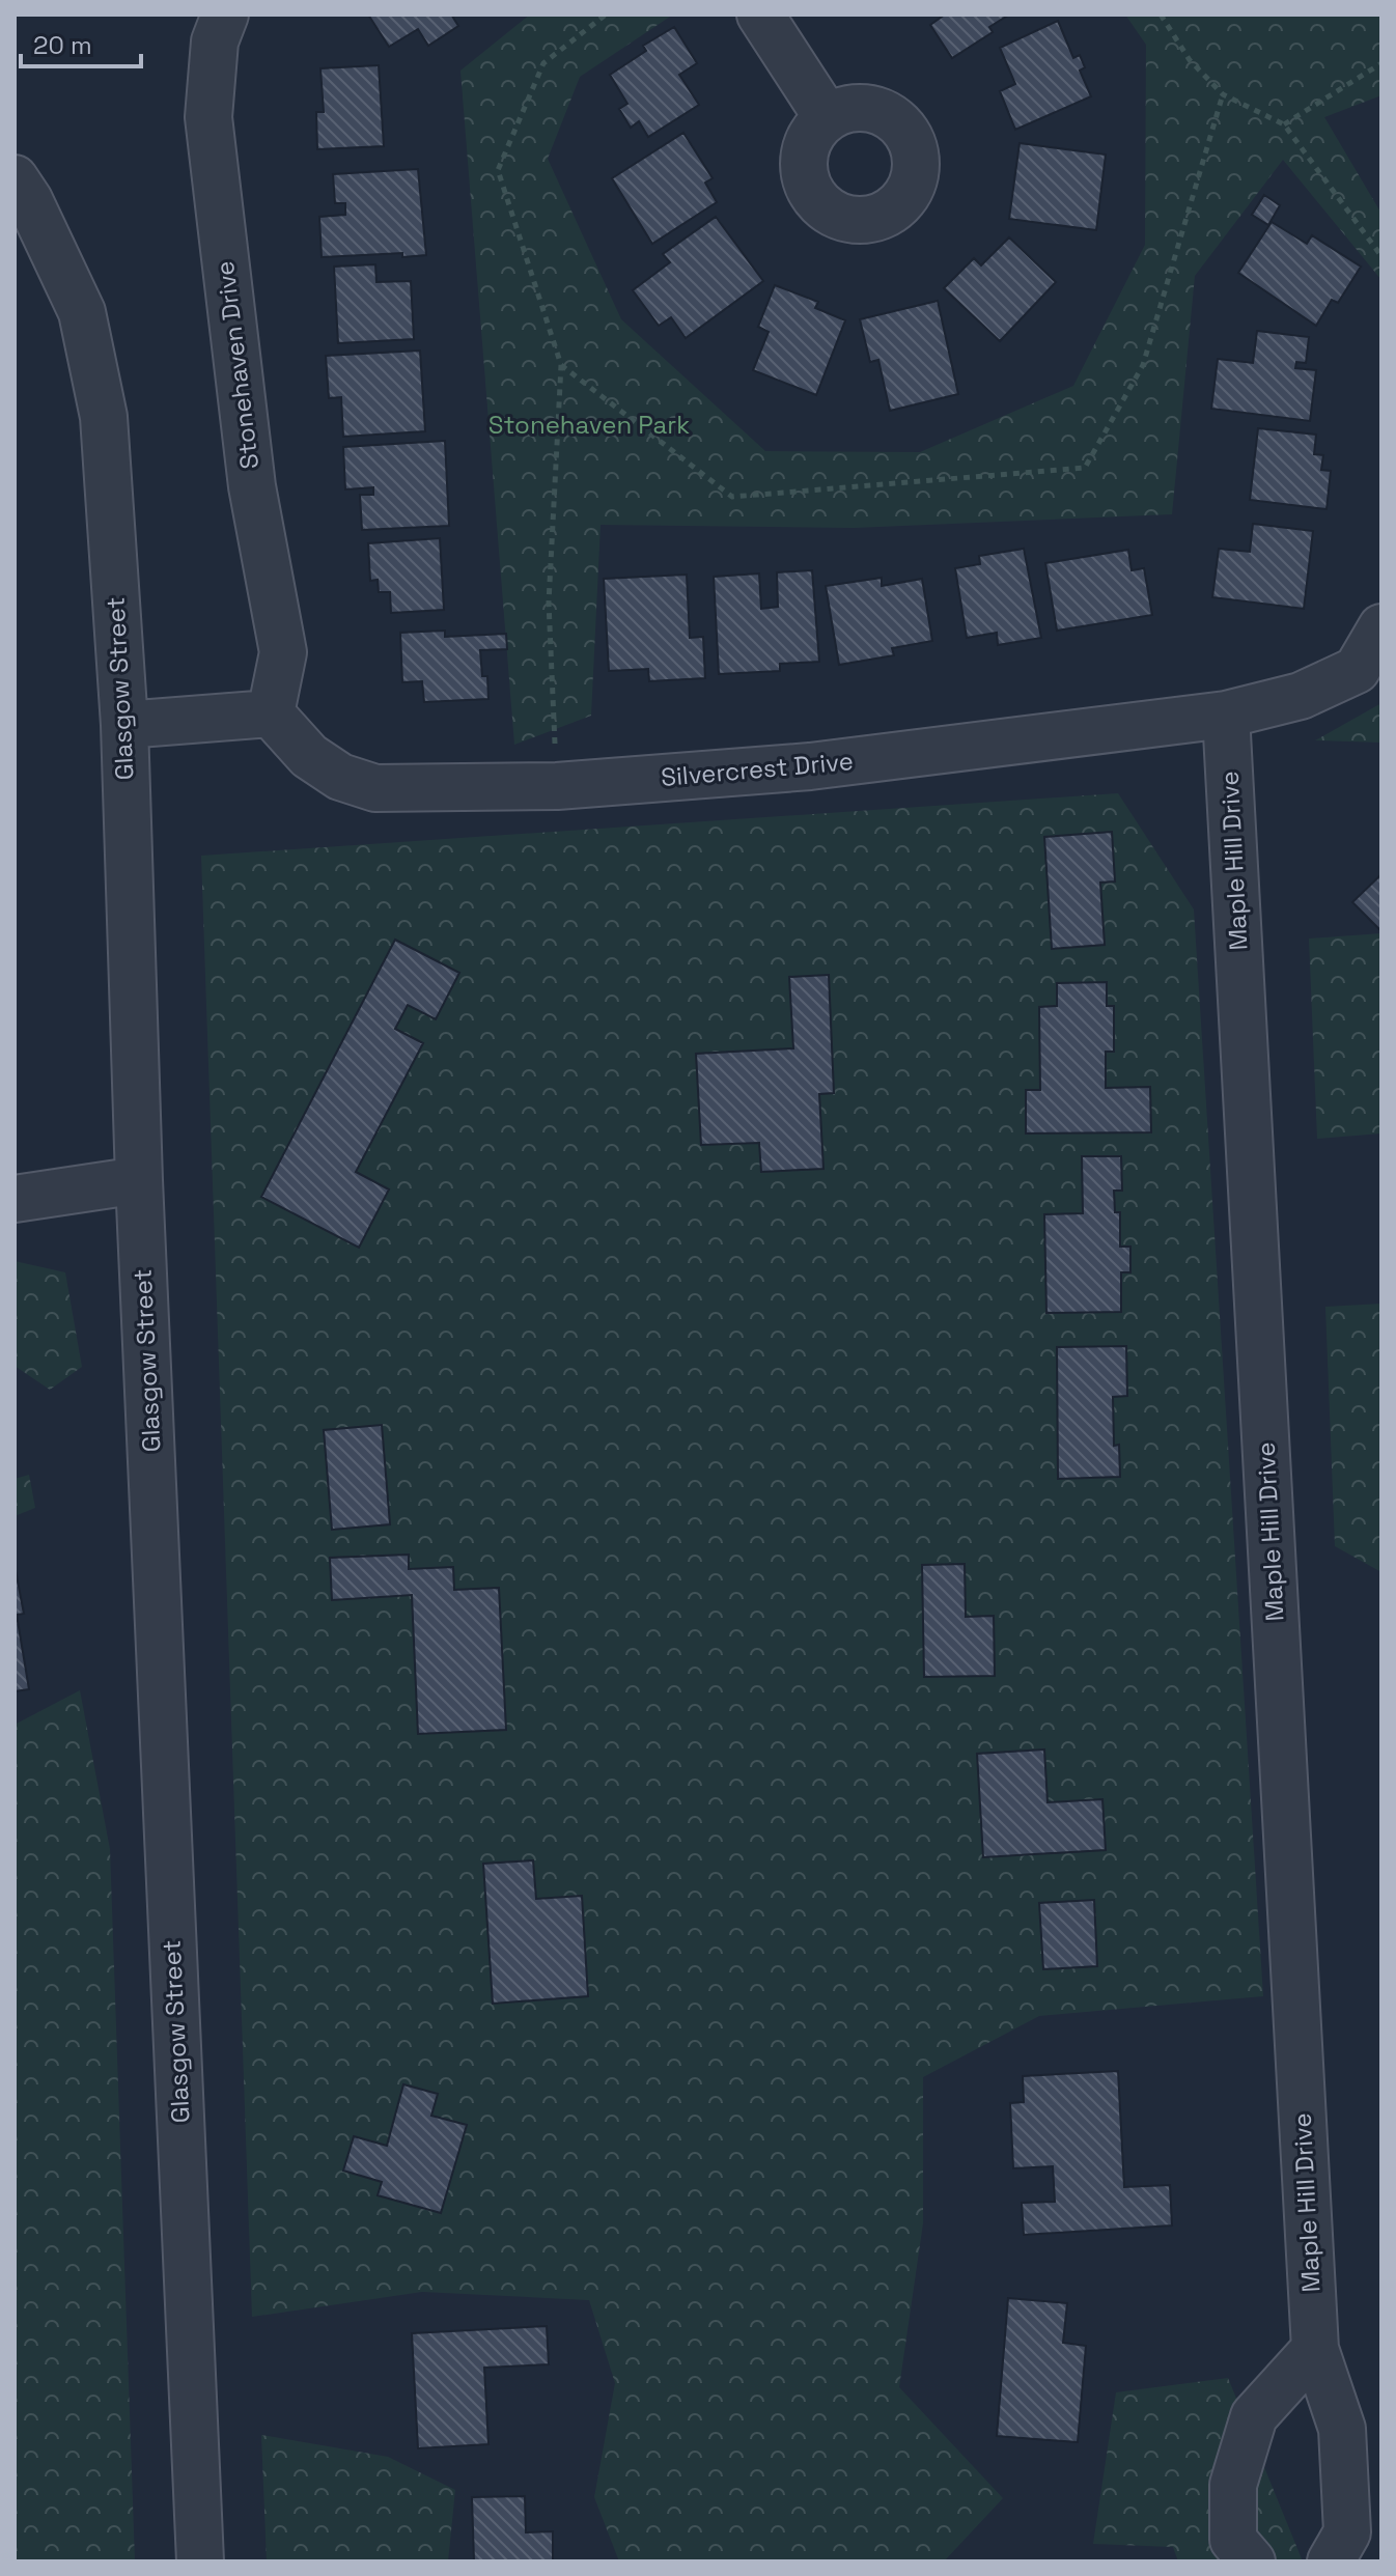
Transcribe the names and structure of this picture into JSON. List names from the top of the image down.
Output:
{
  "streets": {
    "street": [
      "Stonehaven Drive",
      "Glasgow Street",
      "Silvercrest Drive",
      "Maple Hill Drive"
    ]
  },
  "crossings": [
    ["Stonehaven Drive", "Silvercrest Drive"],
    ["Silvercrest Drive", "Maple Hill Drive"]
  ],
  "parks": ["Stonehaven Park"],
  "scale_bar": "20 m"
}
